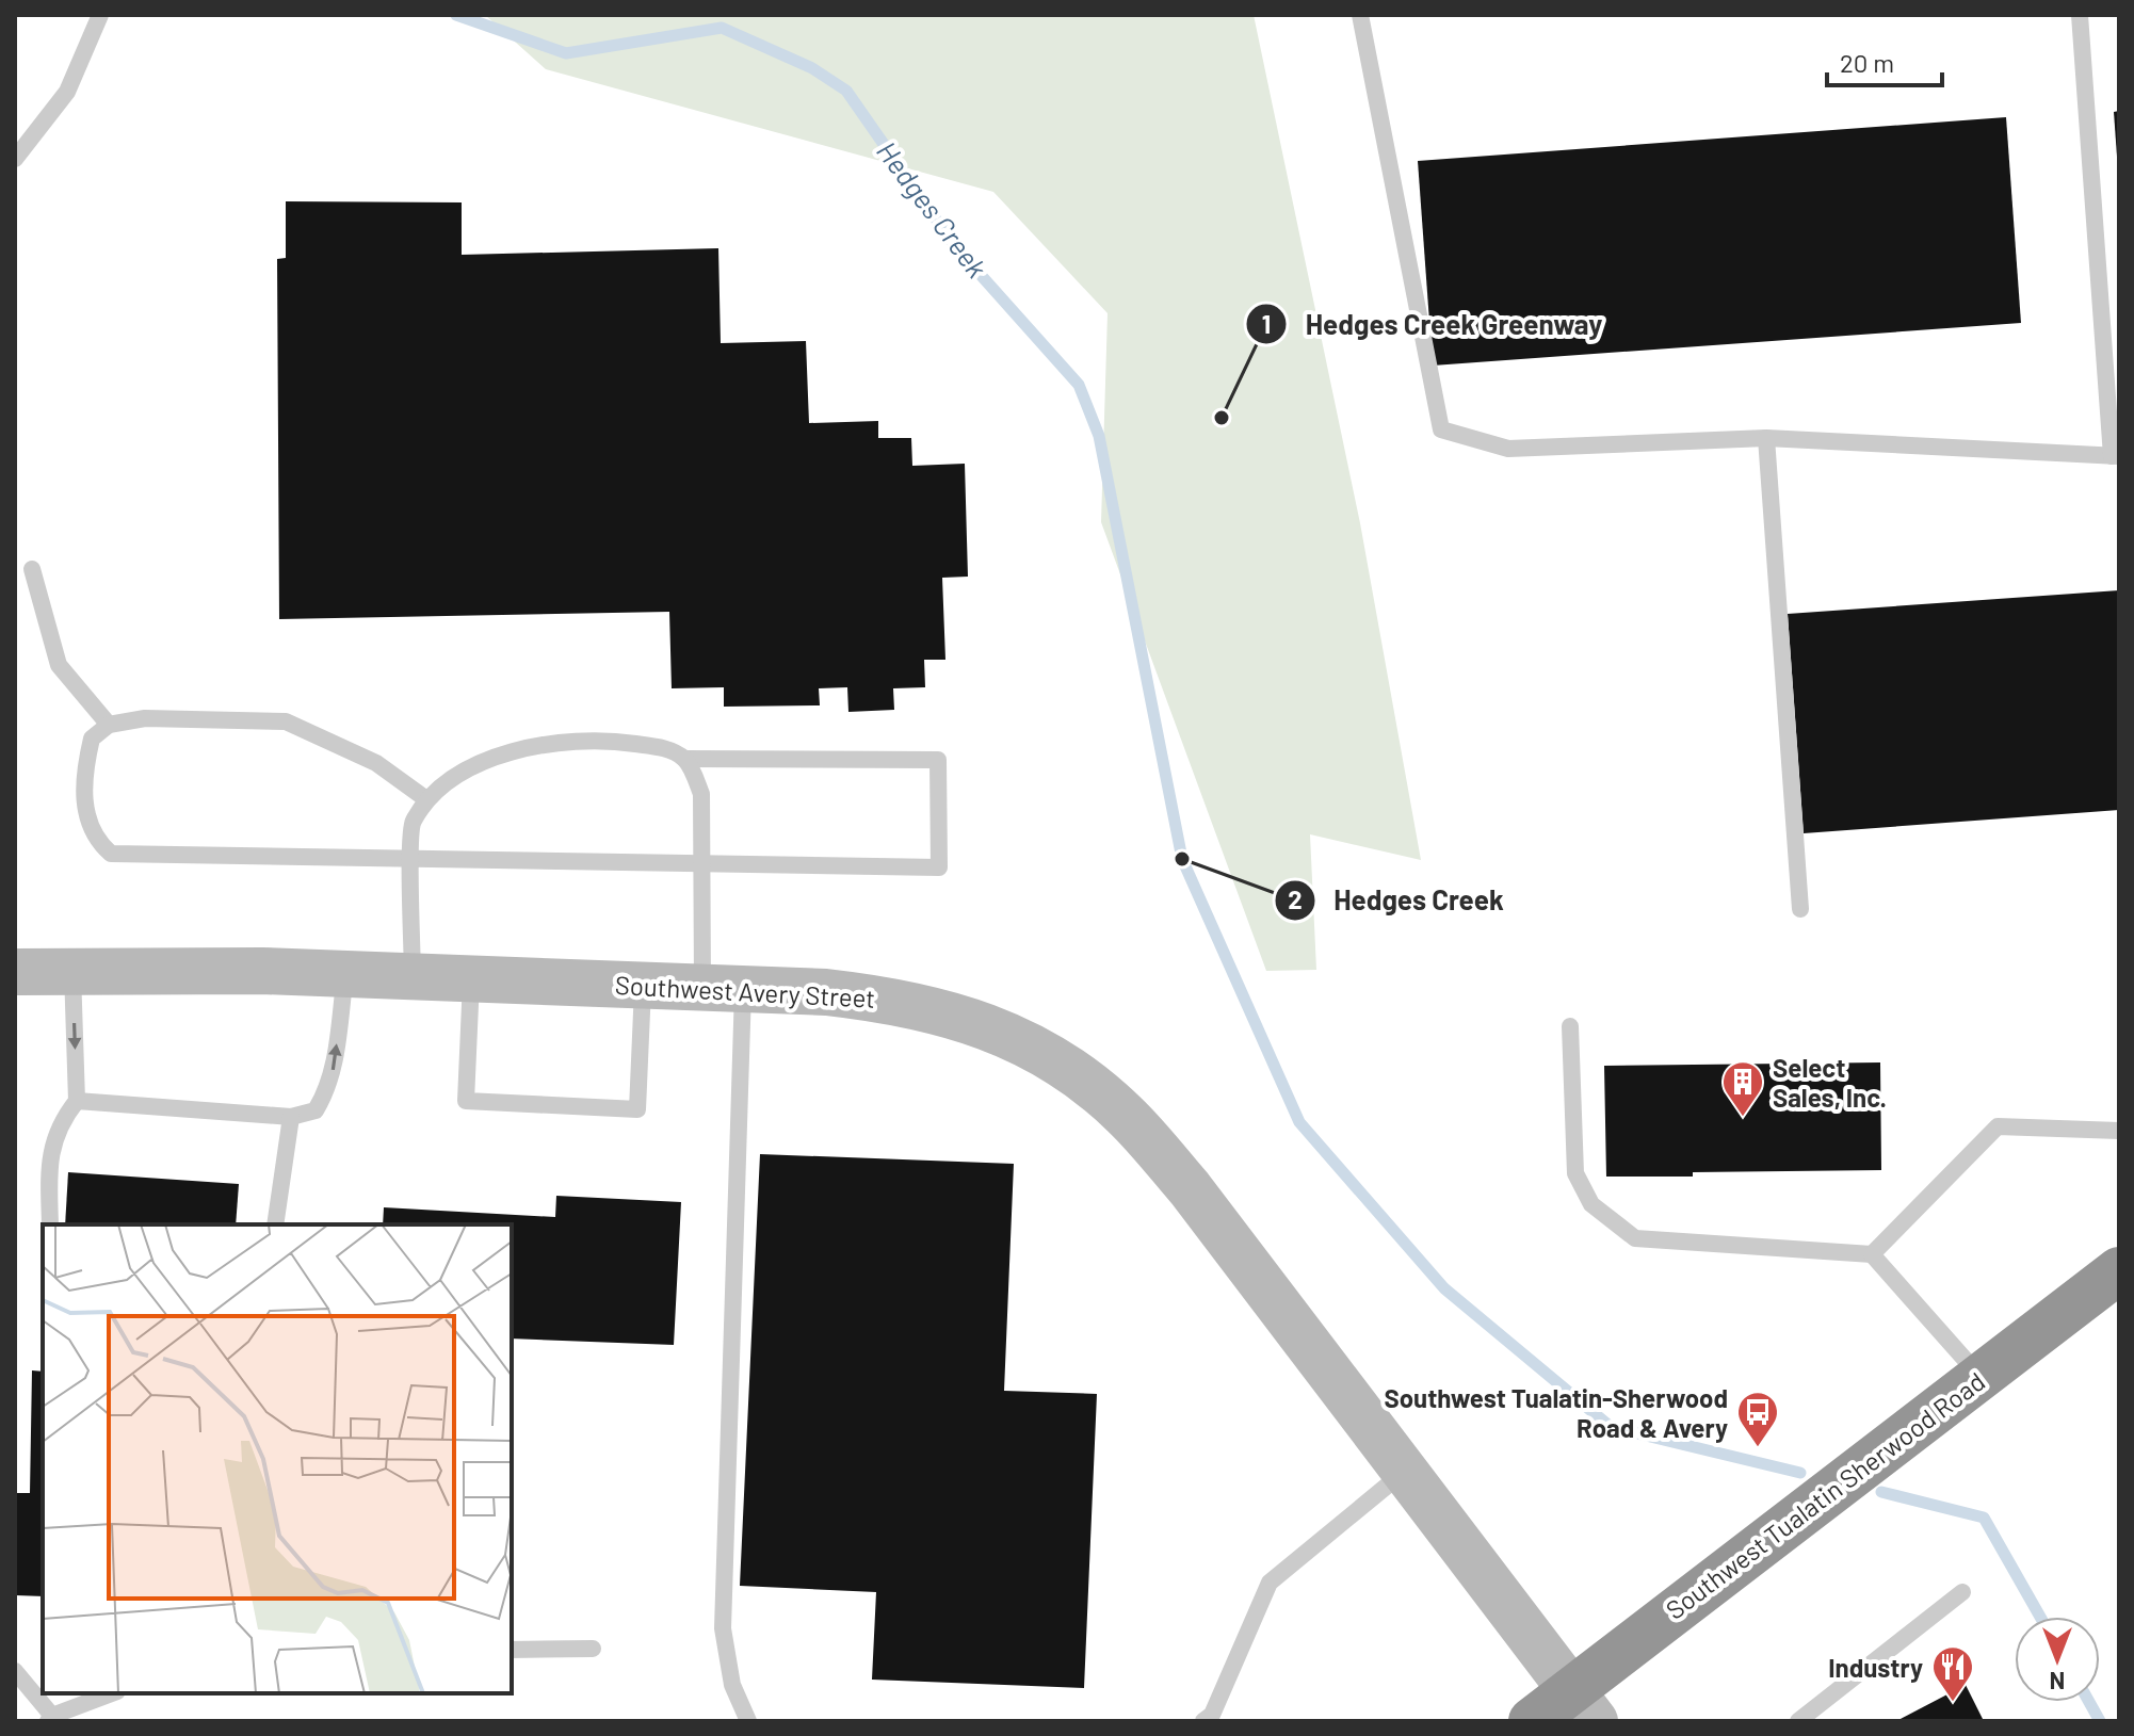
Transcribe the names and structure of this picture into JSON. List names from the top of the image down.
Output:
{
  "streets": {
    "highway": ["Southwest Tualatin Sherwood Road"],
    "main road": ["Southwest Avery Street"]
  },
  "crossings": [
    ["Southwest Avery Street", "Southwest Tualatin Sherwood Road"]
  ],
  "water": ["Hedges Creek"],
  "places": {
    "other": ["Hedges Creek Greenway", "Hedges Creek"],
    "building": ["Select Sales, Inc."],
    "bus stop": ["Southwest Tualatin-Sherwood Road & Avery"],
    "restaurant": ["Industry"]
  },
  "scale_bar": "20 m",
  "north": "bottom"
}
